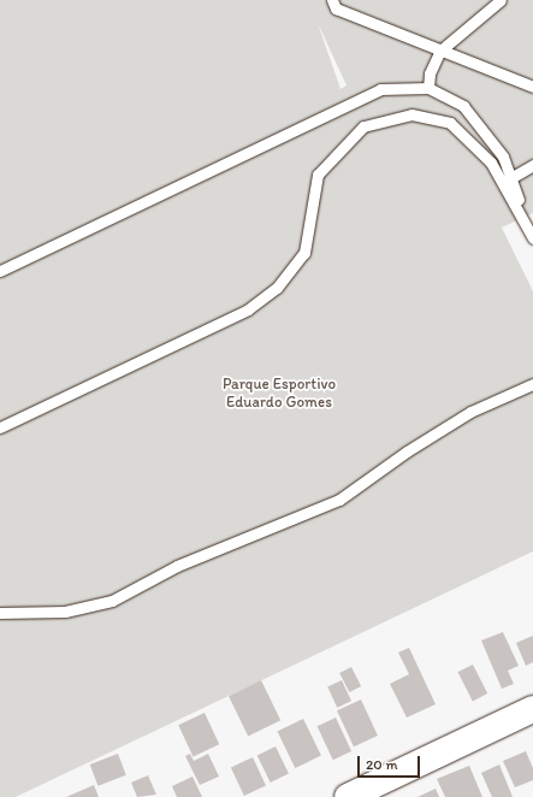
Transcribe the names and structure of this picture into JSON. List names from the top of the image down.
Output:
{
  "parks": ["Parque Esportivo Eduardo Gomes"],
  "scale_bar": "20 m"
}
